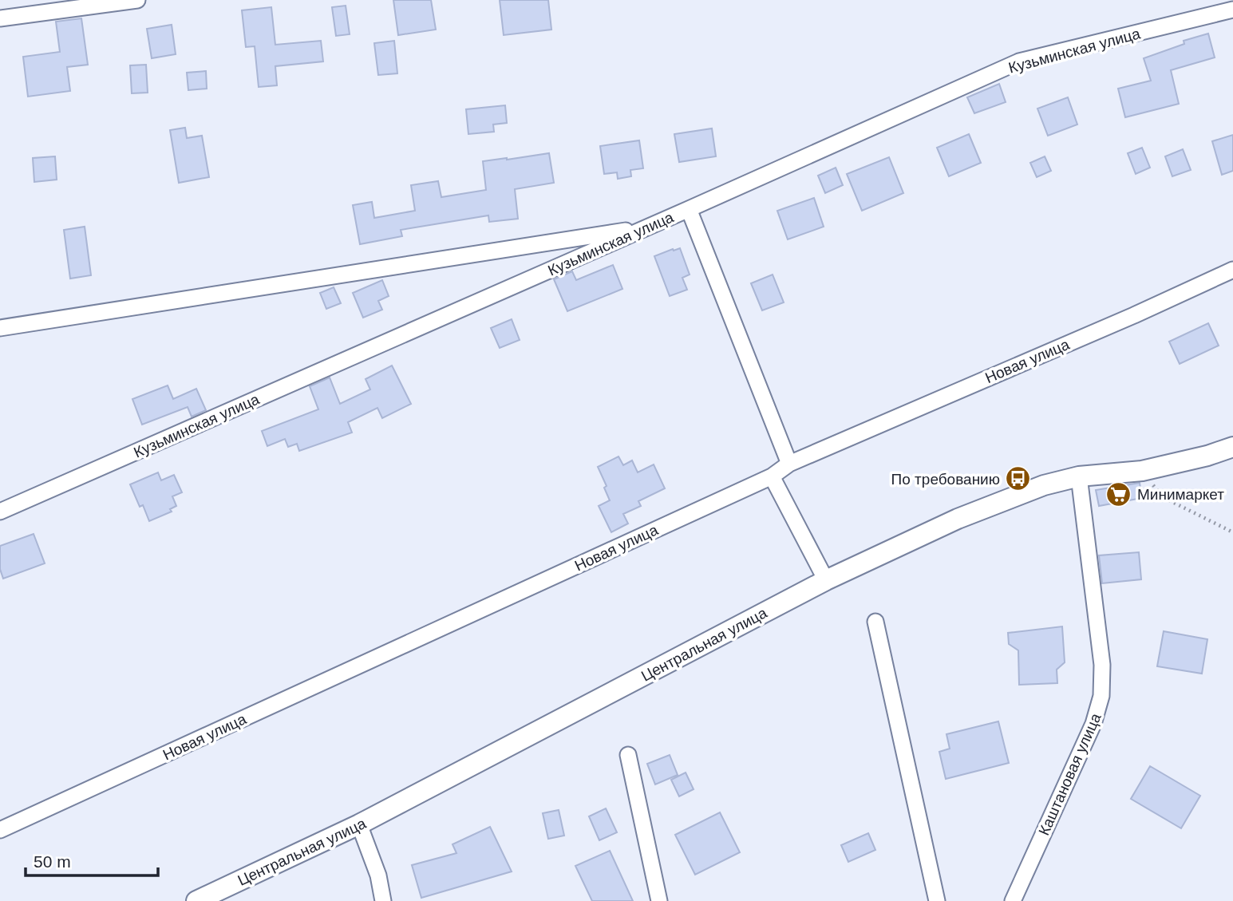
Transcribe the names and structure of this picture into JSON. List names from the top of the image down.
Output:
{
  "streets": {
    "street": [
      "Кузьминская улица",
      "Новая улица",
      "Центральная улица",
      "Каштановая улица"
    ]
  },
  "crossings": [
    ["Центральная улица", "Каштановая улица"]
  ],
  "places": {
    "bus stop": ["По требованию"],
    "supermarket": ["Минимаркет"]
  },
  "scale_bar": "50 m"
}
